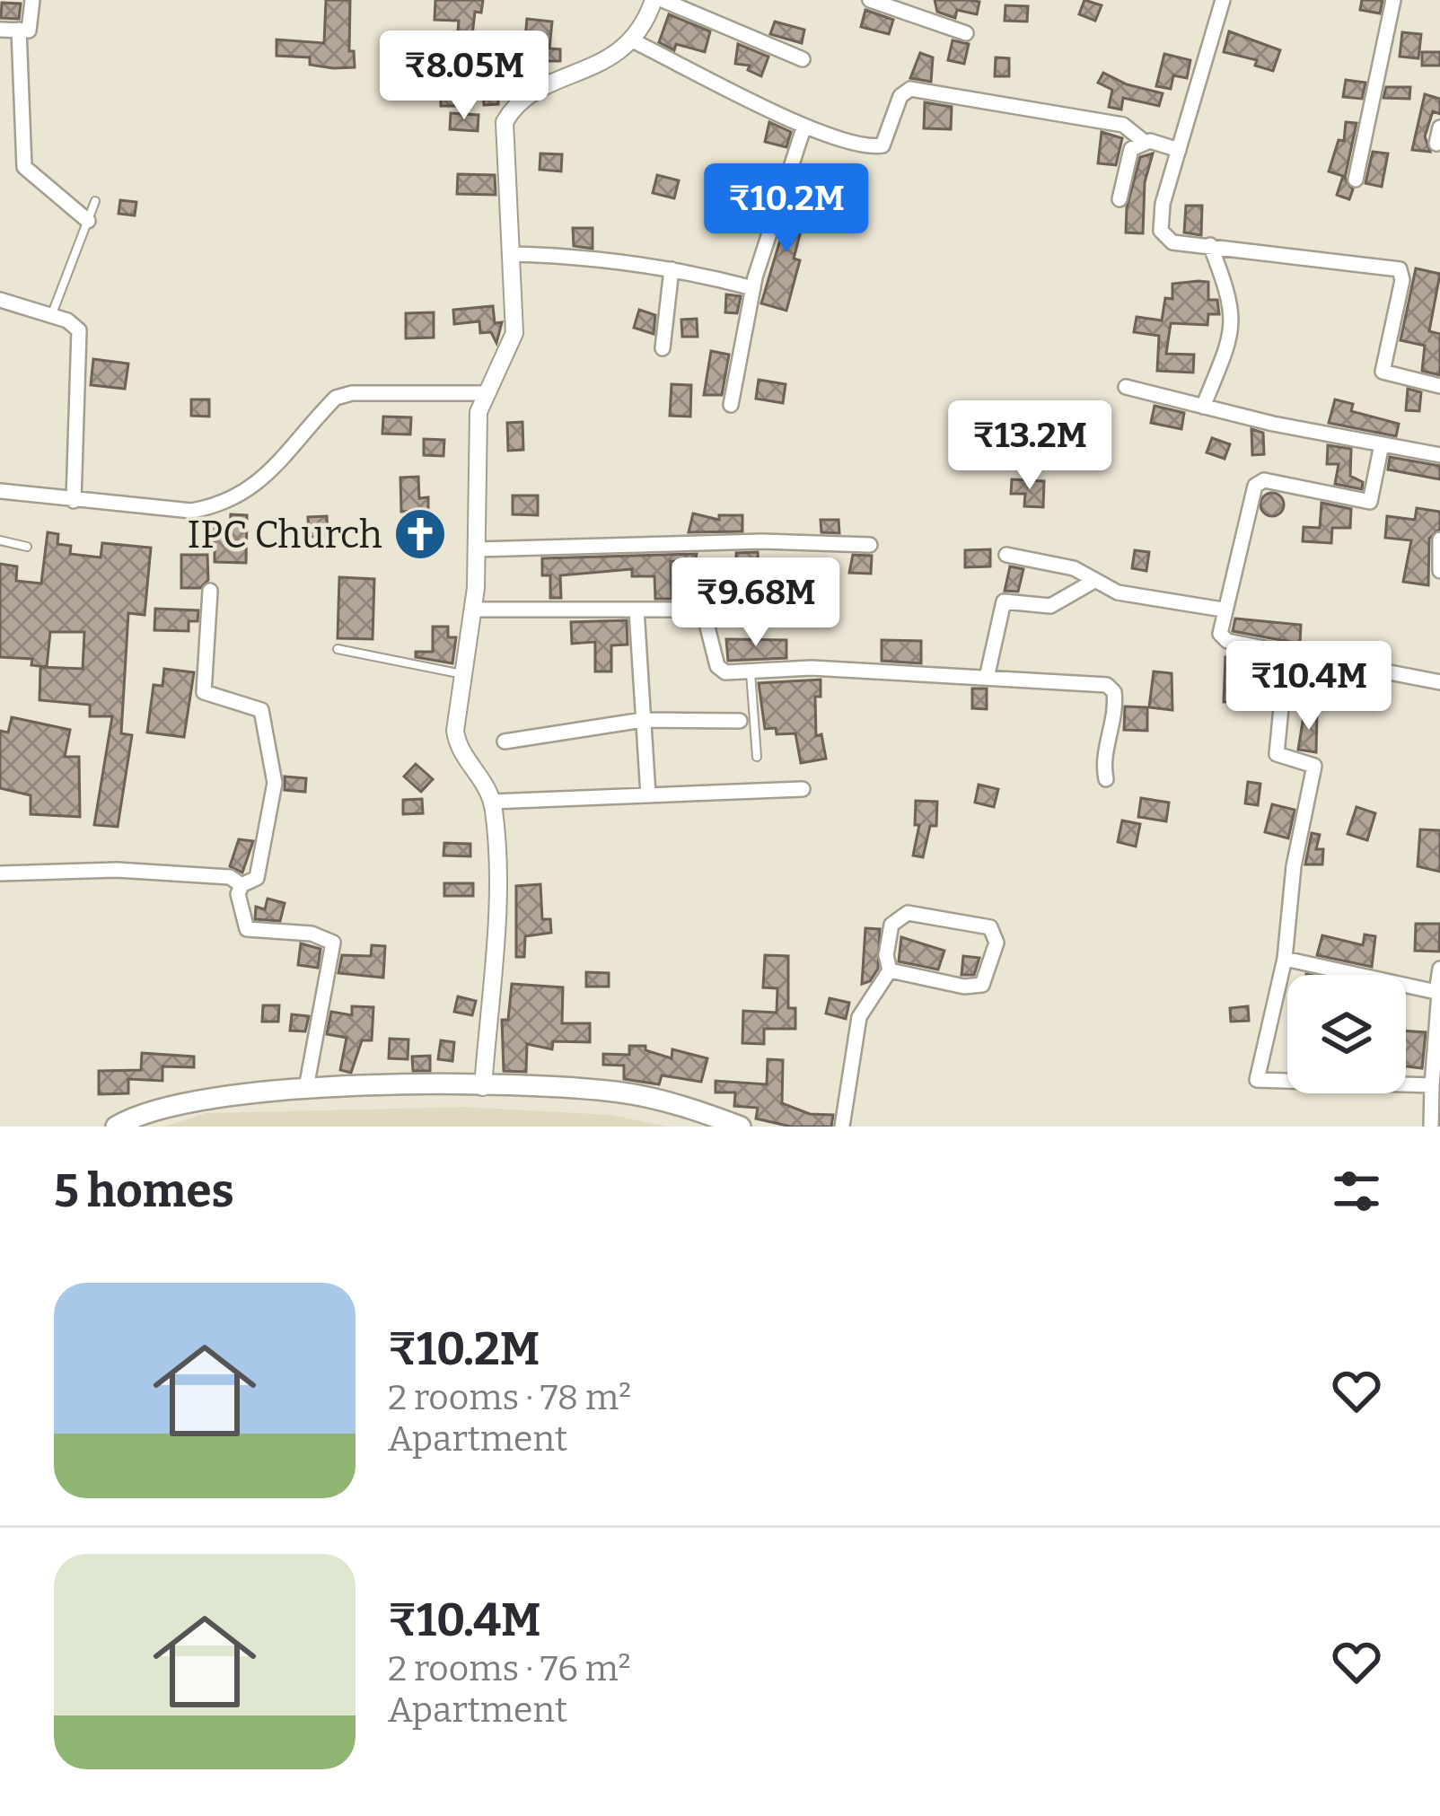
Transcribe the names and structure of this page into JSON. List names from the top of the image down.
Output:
{
  "places": {
    "church": ["IPC Church"]
  },
  "page": {
    "price": [
      "₹8.05M",
      "₹10.2M",
      "₹13.2M",
      "₹9.68M",
      "₹10.4M"
    ],
    "heading": "5 homes",
    "list": [
      {
        "name": "₹10.2M",
        "note": "2 rooms · 78 m² · Apartment"
      },
      {
        "name": "₹10.4M",
        "note": "2 rooms · 76 m² · Apartment"
      }
    ]
  }
}
